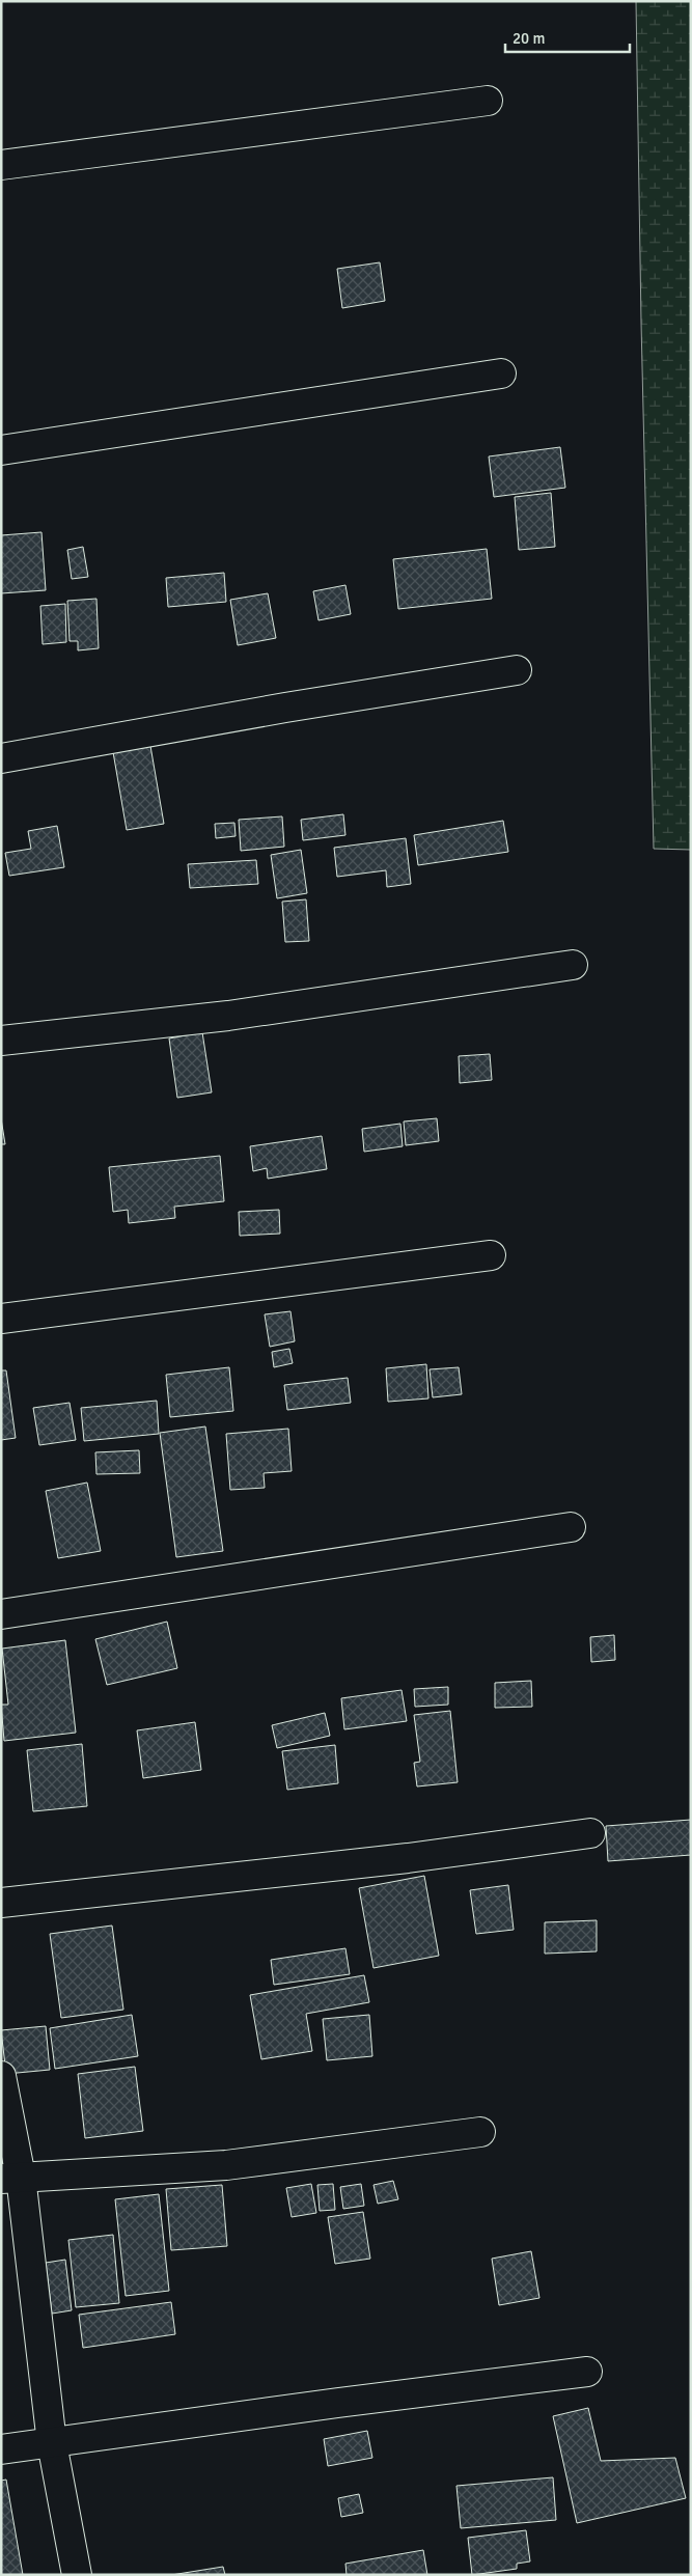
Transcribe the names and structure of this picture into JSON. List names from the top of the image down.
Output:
{
  "scale_bar": "20 m"
}
